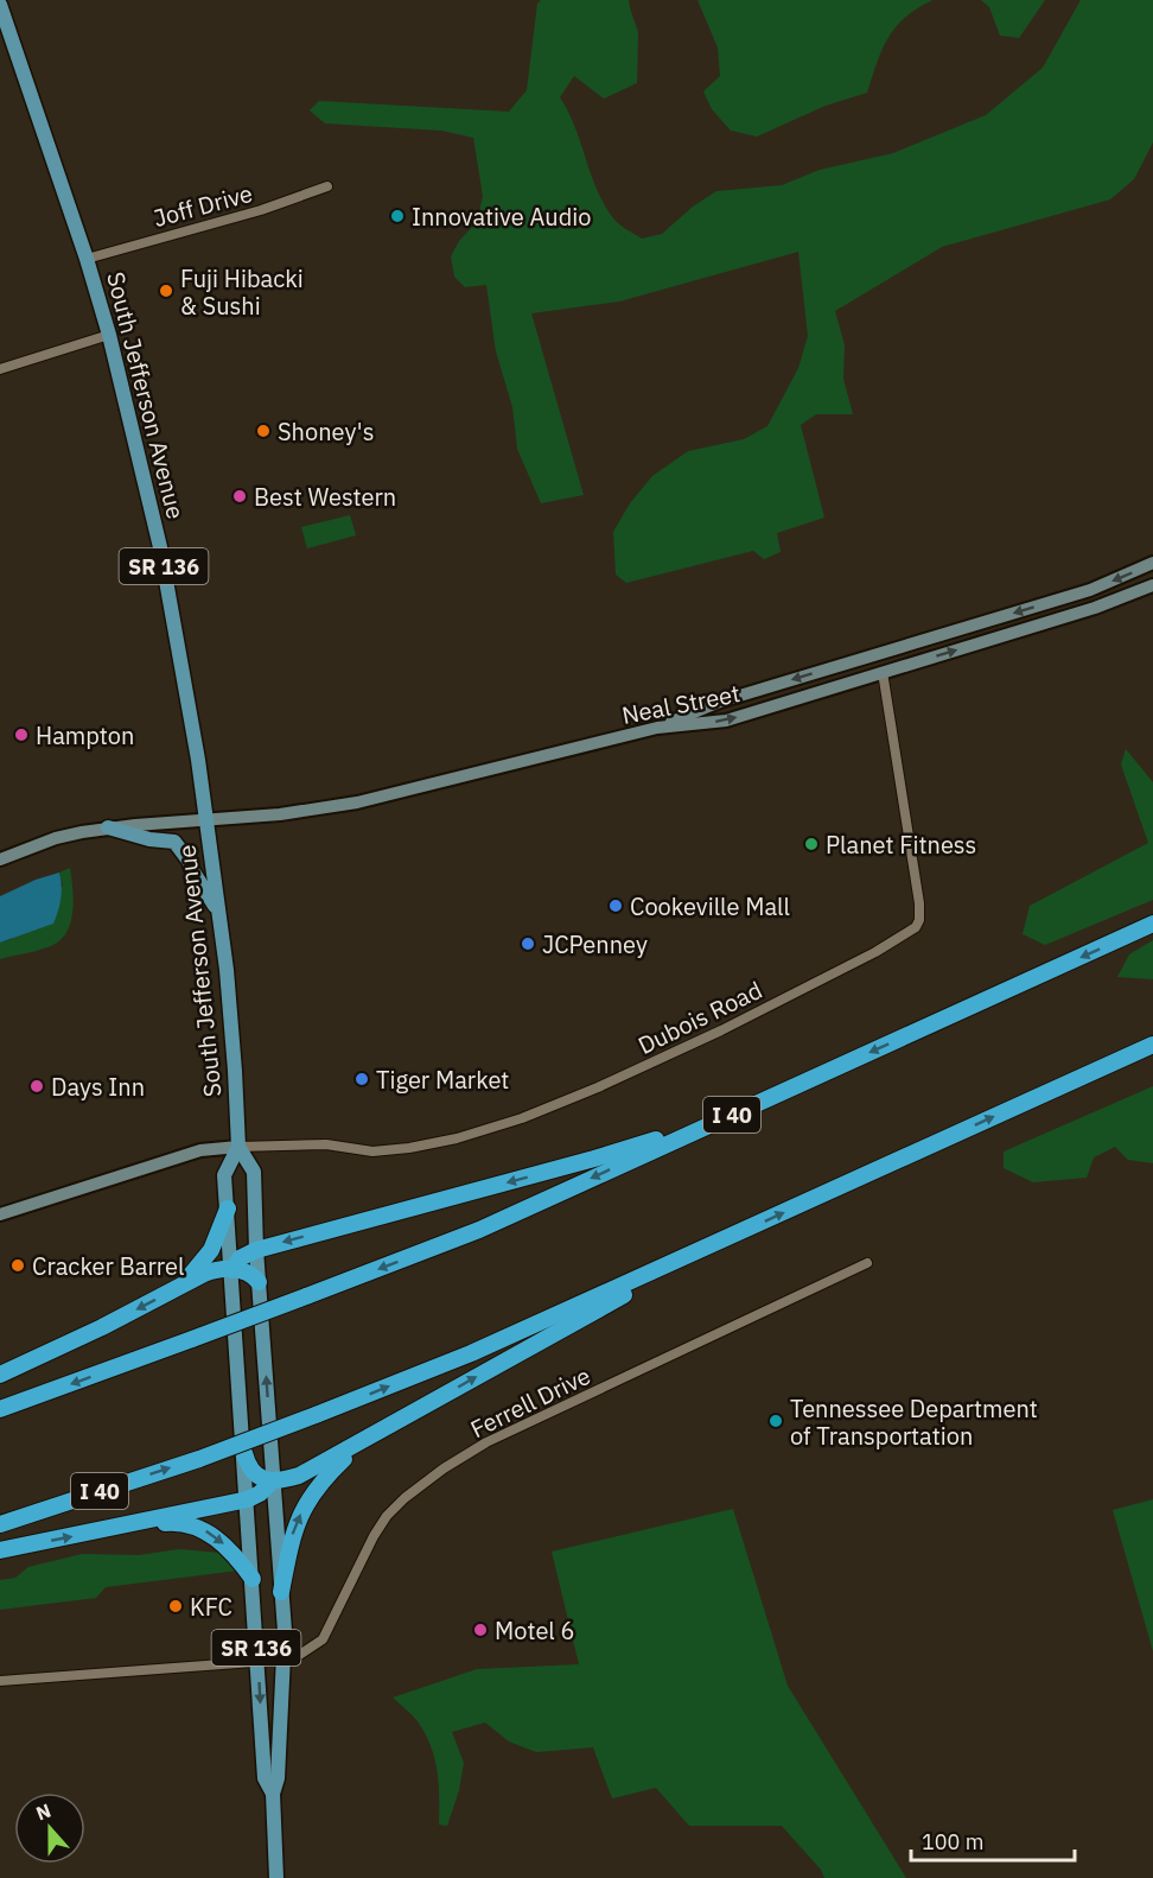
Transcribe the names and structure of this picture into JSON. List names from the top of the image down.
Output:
{
  "streets": {
    "highway": ["I 40"],
    "main road": ["South Jefferson Avenue", "SR 136", "Neal Street"],
    "street": ["Joff Drive", "Dubois Road", "Ferrell Drive"]
  },
  "crossings": [
    ["Joff Drive", "South Jefferson Avenue"],
    ["South Jefferson Avenue", "Neal Street"],
    ["South Jefferson Avenue", "Dubois Road"],
    ["South Jefferson Avenue", "Ferrell Drive"],
    ["Neal Street", "Dubois Road"]
  ],
  "places": [
    "Innovative Audio",
    "Fuji Hibacki & Sushi",
    "Shoney's",
    "Best Western",
    "Hampton",
    "Planet Fitness",
    "Cookeville Mall",
    "JCPenney",
    "Tiger Market",
    "Days Inn",
    "Cracker Barrel",
    "Tennessee Department of Transportation",
    "KFC",
    "Motel 6"
  ],
  "scale_bar": "100 m",
  "north": "top"
}
